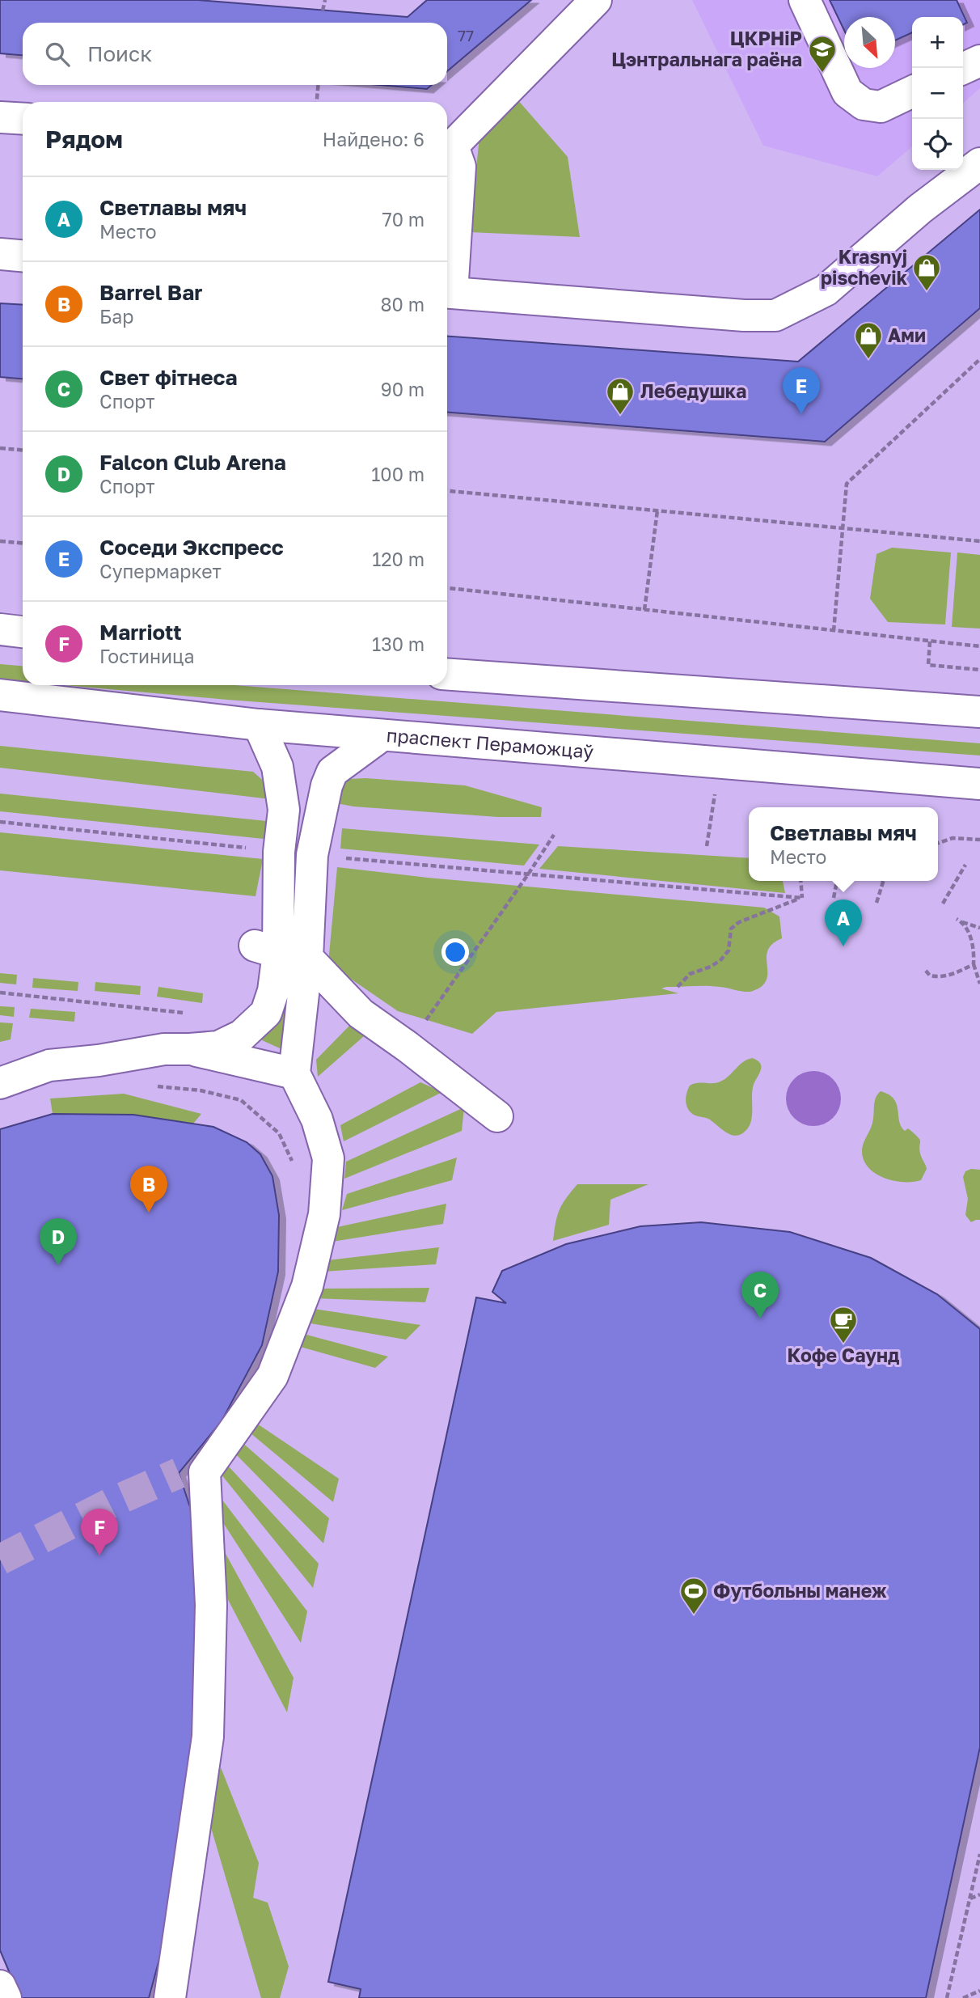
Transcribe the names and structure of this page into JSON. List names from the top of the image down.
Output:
{
  "streets": {
    "main road": ["праспект Пераможцаў"]
  },
  "places": {
    "school or university": ["ЦКРНіР Цэнтральнага раёна"],
    "shop": ["Krasnyj pischevik", "Ами", "Лебедушка"],
    "cafe": ["Кофе Саунд"],
    "sports": ["Футбольны манеж"]
  },
  "house_numbers": ["77"],
  "north": "bottom right",
  "page": {
    "map_buttons": ["+", "−"],
    "search": "Поиск",
    "heading": ["Рядом", "Найдено: 6"],
    "list": [
      {
        "mark": "A",
        "name": "Светлавы мяч",
        "note": "Место",
        "value": "70 m"
      },
      {
        "mark": "B",
        "name": "Barrel Bar",
        "note": "Бар",
        "value": "80 m"
      },
      {
        "mark": "C",
        "name": "Свет фітнеса",
        "note": "Спорт",
        "value": "90 m"
      },
      {
        "mark": "D",
        "name": "Falcon Club Arena",
        "note": "Спорт",
        "value": "100 m"
      },
      {
        "mark": "E",
        "name": "Соседи Экспресс",
        "note": "Супермаркет",
        "value": "120 m"
      },
      {
        "mark": "F",
        "name": "Marriott",
        "note": "Гостиница",
        "value": "130 m"
      }
    ],
    "pins": [
      "E",
      "A",
      "B",
      "D",
      "C",
      "F"
    ],
    "popup": ["Светлавы мяч", "Место"]
  }
}
